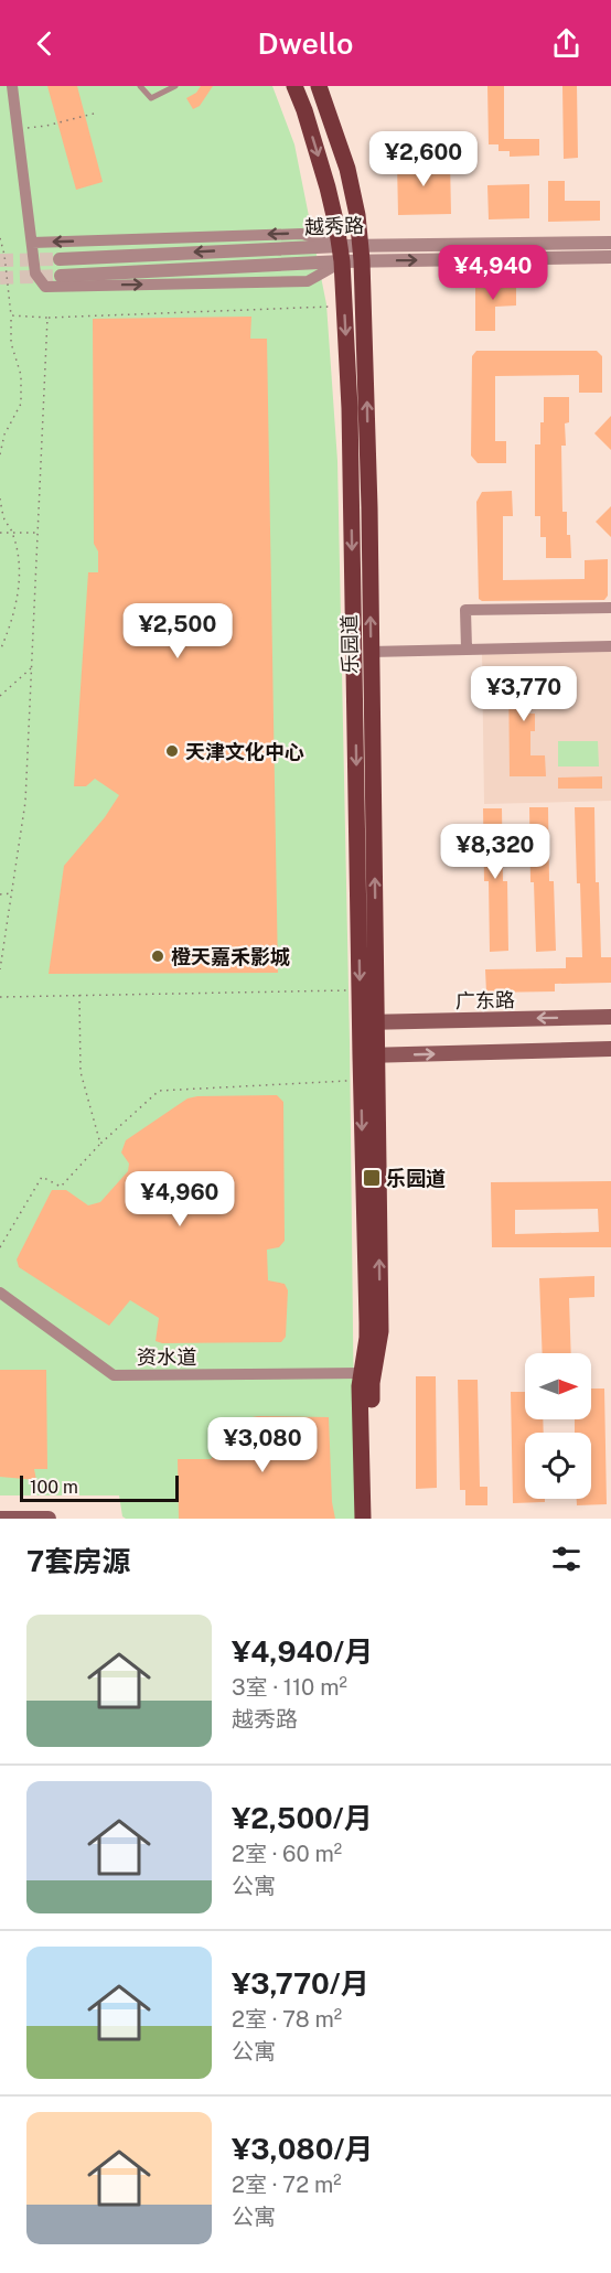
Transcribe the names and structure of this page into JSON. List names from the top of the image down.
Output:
{
  "streets": {
    "main road": ["乐园道", "广东路"],
    "street": ["越秀路", "资水道"]
  },
  "crossings": [
    ["越秀路", "乐园道"],
    ["乐园道", "广东路"],
    ["乐园道", "资水道"]
  ],
  "places": {
    "other": ["天津文化中心", "橙天嘉禾影城"],
    "transit": ["乐园道"]
  },
  "scale_bar": "100 m",
  "north": "right",
  "page": {
    "header": "Dwello",
    "price": [
      "¥2,600",
      "¥4,940",
      "¥2,500",
      "¥3,770",
      "¥8,320",
      "¥4,960",
      "¥3,080"
    ],
    "scale": "100 m",
    "heading": "7套房源",
    "list": [
      {
        "name": "¥4,940/月",
        "note": "3室 · 110 m² · 越秀路"
      },
      {
        "name": "¥2,500/月",
        "note": "2室 · 60 m² · 公寓"
      },
      {
        "name": "¥3,770/月",
        "note": "2室 · 78 m² · 公寓"
      },
      {
        "name": "¥3,080/月",
        "note": "2室 · 72 m² · 公寓"
      }
    ]
  }
}
